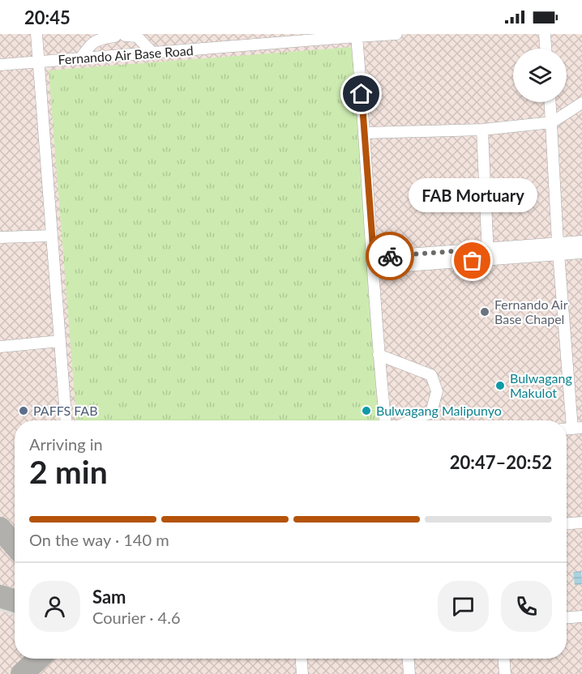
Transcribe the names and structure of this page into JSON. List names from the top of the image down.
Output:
{
  "streets": {
    "street": ["Fernando Air Base Road"]
  },
  "places": [
    "FAB Mortuary",
    "Fernando Air Base Chapel",
    "Bulwagang Makulot",
    "PAFFS FAB",
    "Bulwagang Malipunyo"
  ],
  "page": {
    "status": "20:45",
    "bubble": "FAB Mortuary",
    "heading": ["2 min", "Arriving in", "20:47–20:52"],
    "panel": ["Sam", "Courier · 4.6"],
    "bar": "On the way · 140 m"
  }
}
